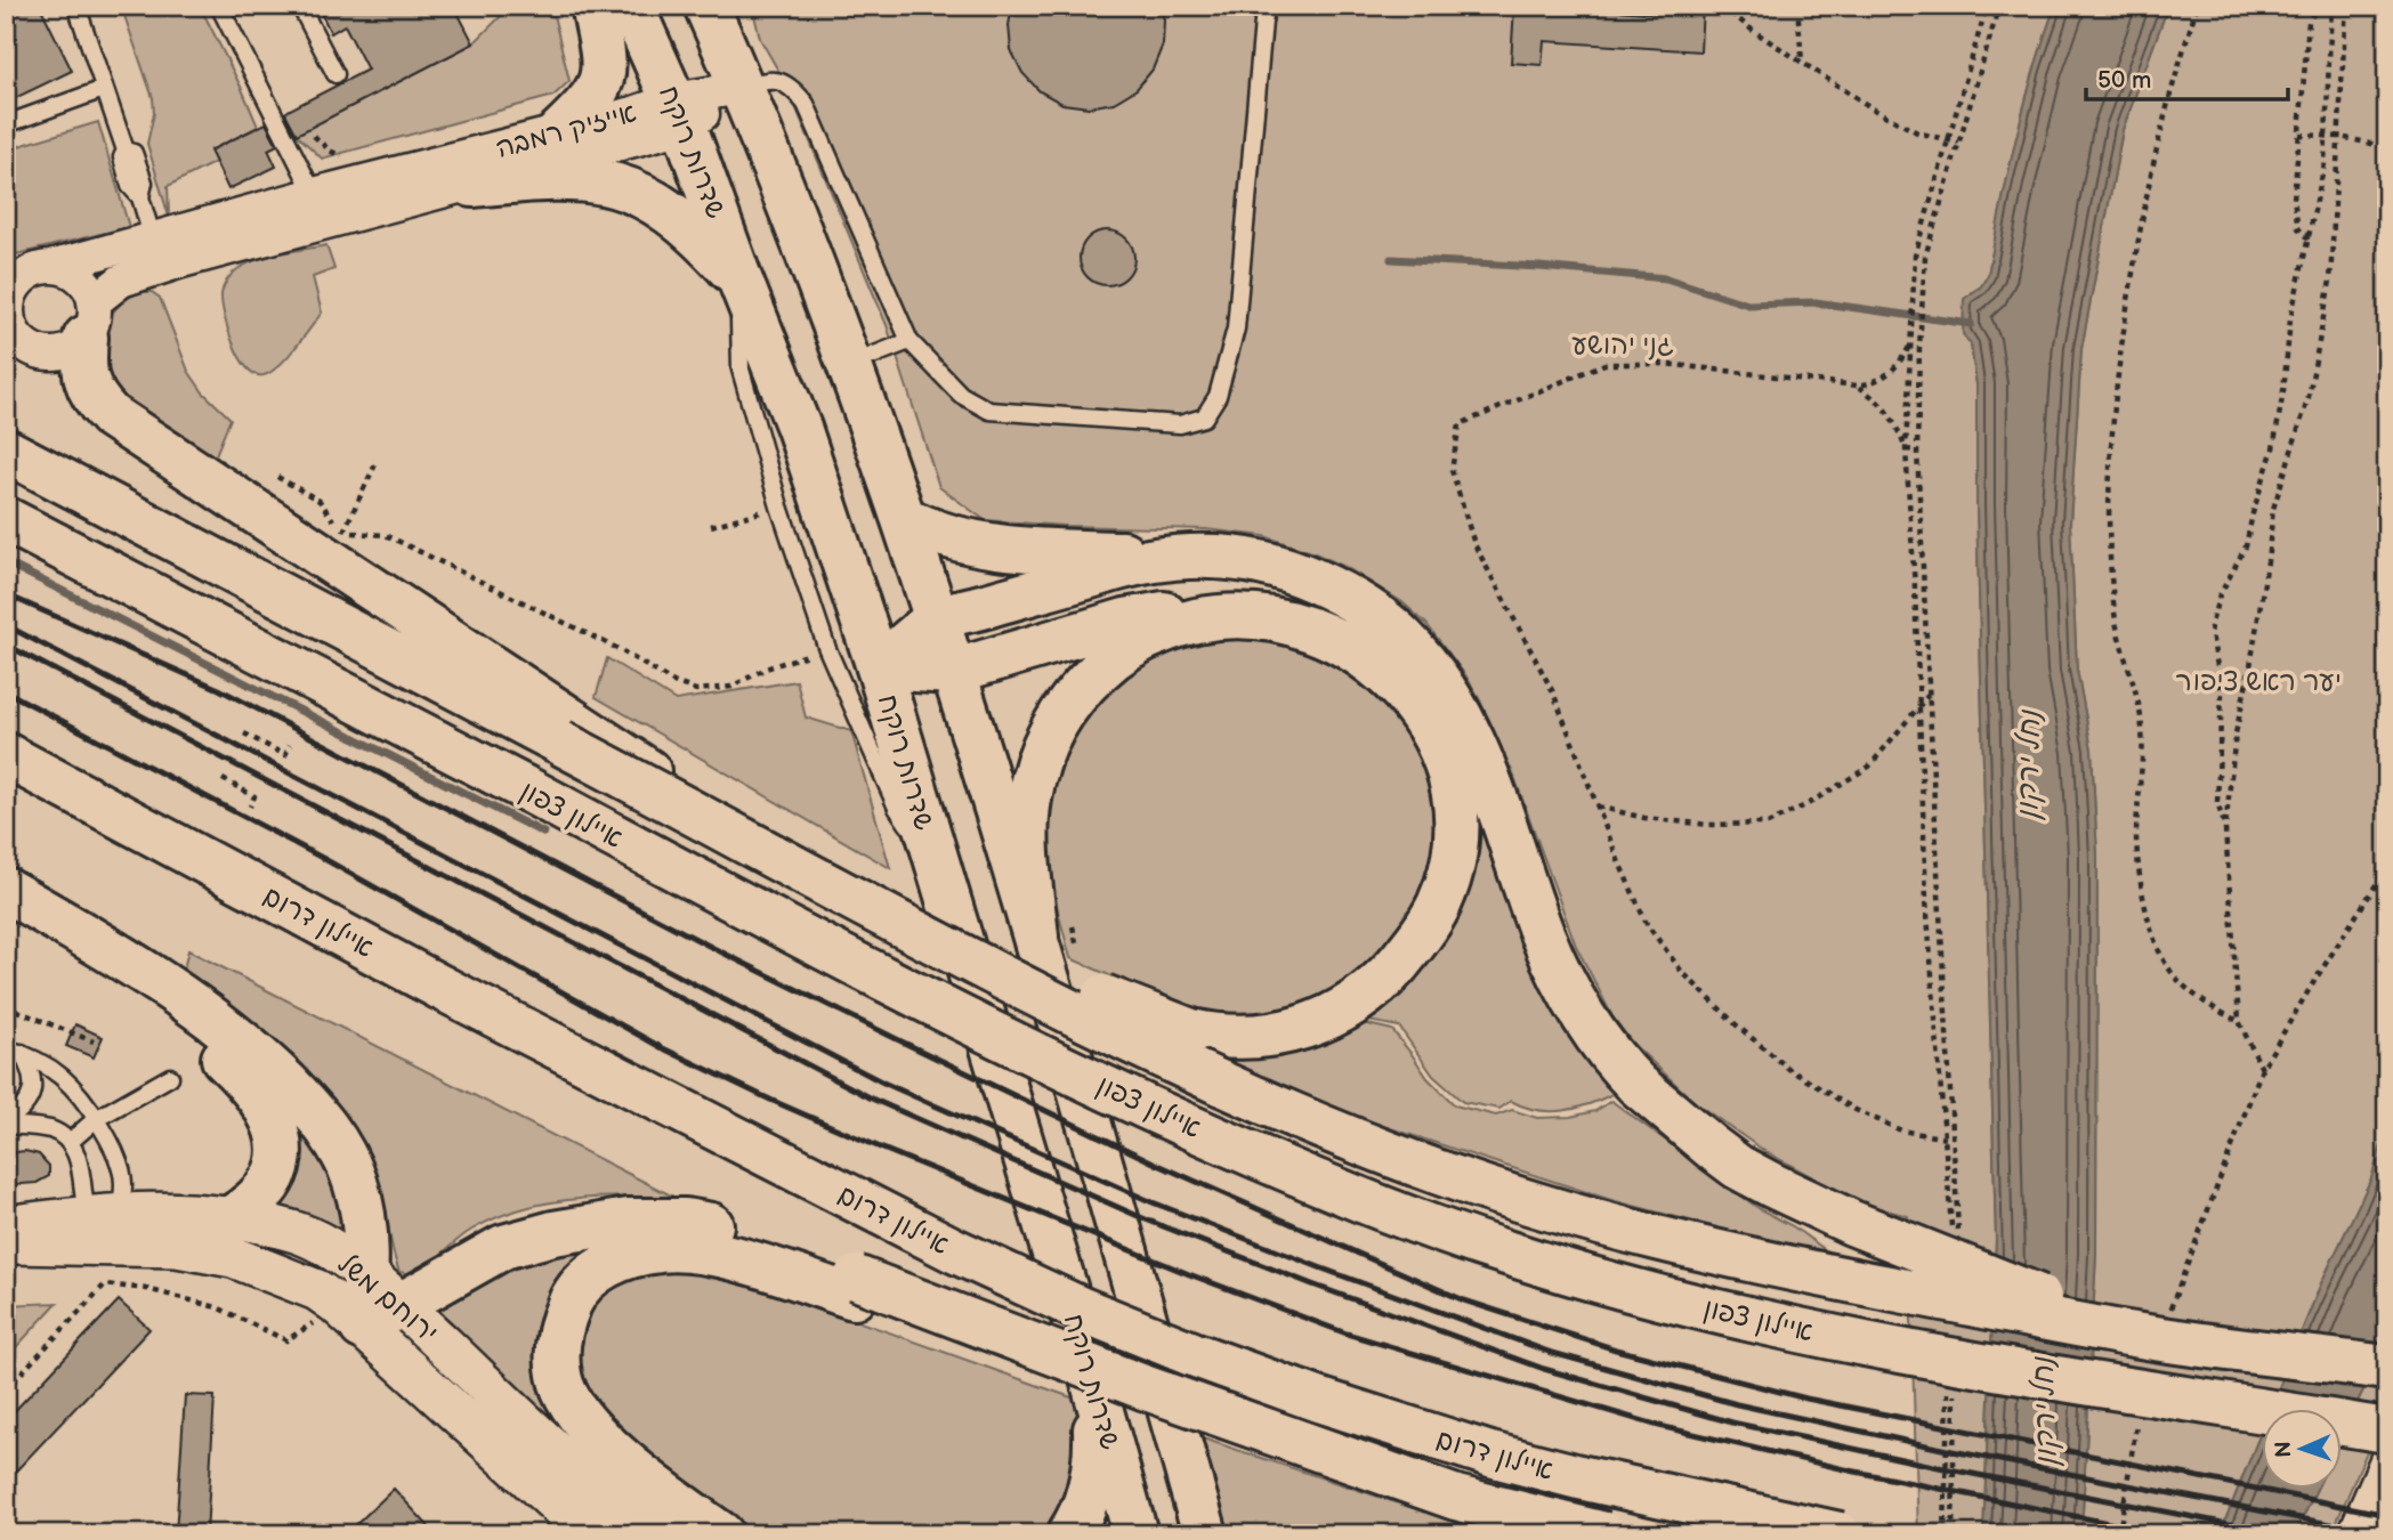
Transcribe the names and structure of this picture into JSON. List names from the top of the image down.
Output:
{
  "streets": {
    "main road": ["שדרות רוקח", "איילון צפון", "איילון דרום"],
    "street": ["אייזיק רמבה", "ירוחם משל"]
  },
  "crossings": [
    ["אייזיק רמבה", "שדרות רוקח"]
  ],
  "water": ["נחל ירקון"],
  "parks": ["גני יהושע", "יער ראש ציפור"],
  "scale_bar": "50 m",
  "north": "left"
}
